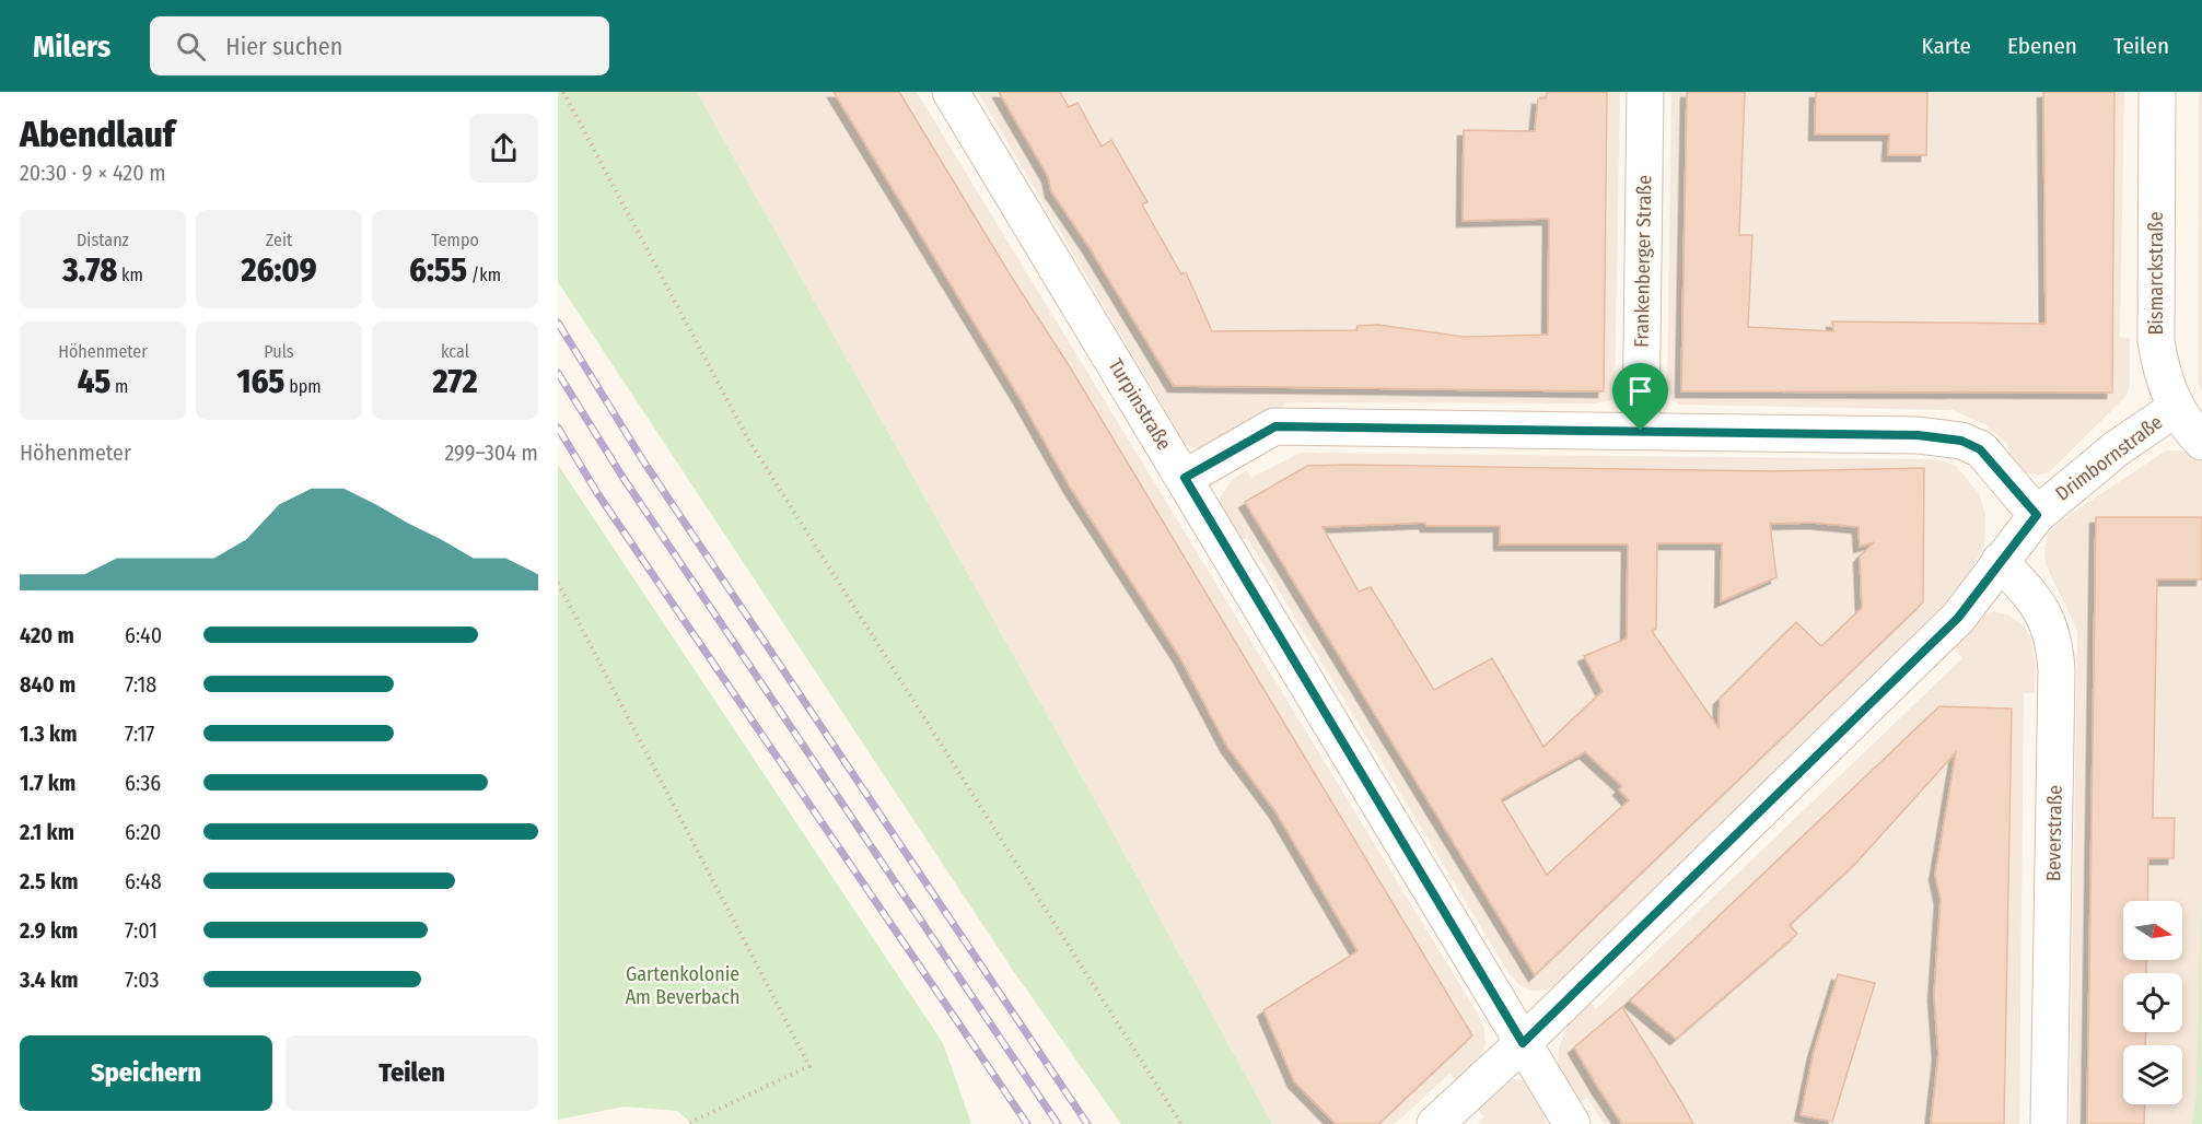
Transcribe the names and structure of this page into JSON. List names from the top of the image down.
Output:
{
  "streets": {
    "street": [
      "Frankenberger Straße",
      "Bismarckstraße",
      "Turpinstraße",
      "Drimbornstraße",
      "Beverstraße"
    ]
  },
  "crossings": [
    ["Bismarckstraße", "Drimbornstraße"],
    ["Turpinstraße", "Drimbornstraße"],
    ["Drimbornstraße", "Beverstraße"]
  ],
  "parks": ["Gartenkolonie Am Beverbach"],
  "north": "right",
  "page": {
    "header": "Milers",
    "search": "Hier suchen",
    "nav": ["Karte", "Ebenen", "Teilen"],
    "heading": ["Abendlauf", "20:30 · 9 × 420 m"],
    "stats": [
      ["Distanz", "3.78 km"],
      ["Zeit", "26:09"],
      ["Tempo", "6:55 /km"],
      ["Höhenmeter", "45 m"],
      ["Puls", "165 bpm"],
      ["kcal", "272"]
    ],
    "chart": ["Höhenmeter", "299–304 m"],
    "list": [
      {
        "name": "420 m",
        "note": "6:40"
      },
      {
        "name": "840 m",
        "note": "7:18"
      },
      {
        "name": "1.3 km",
        "note": "7:17"
      },
      {
        "name": "1.7 km",
        "note": "6:36"
      },
      {
        "name": "2.1 km",
        "note": "6:20"
      },
      {
        "name": "2.5 km",
        "note": "6:48"
      },
      {
        "name": "2.9 km",
        "note": "7:01"
      },
      {
        "name": "3.4 km",
        "note": "7:03"
      }
    ],
    "buttons": ["Speichern", "Teilen"]
  }
}
